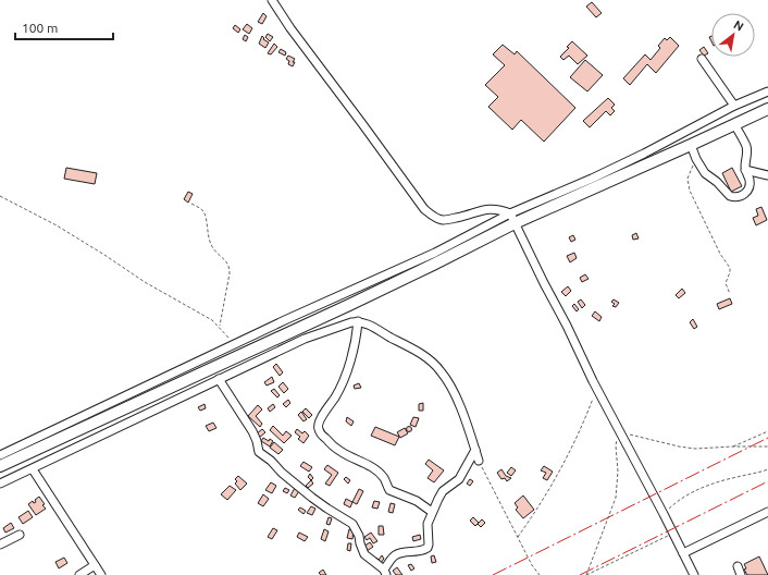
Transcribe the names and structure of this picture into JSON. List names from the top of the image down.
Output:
{
  "scale_bar": "100 m",
  "north": "top right"
}
